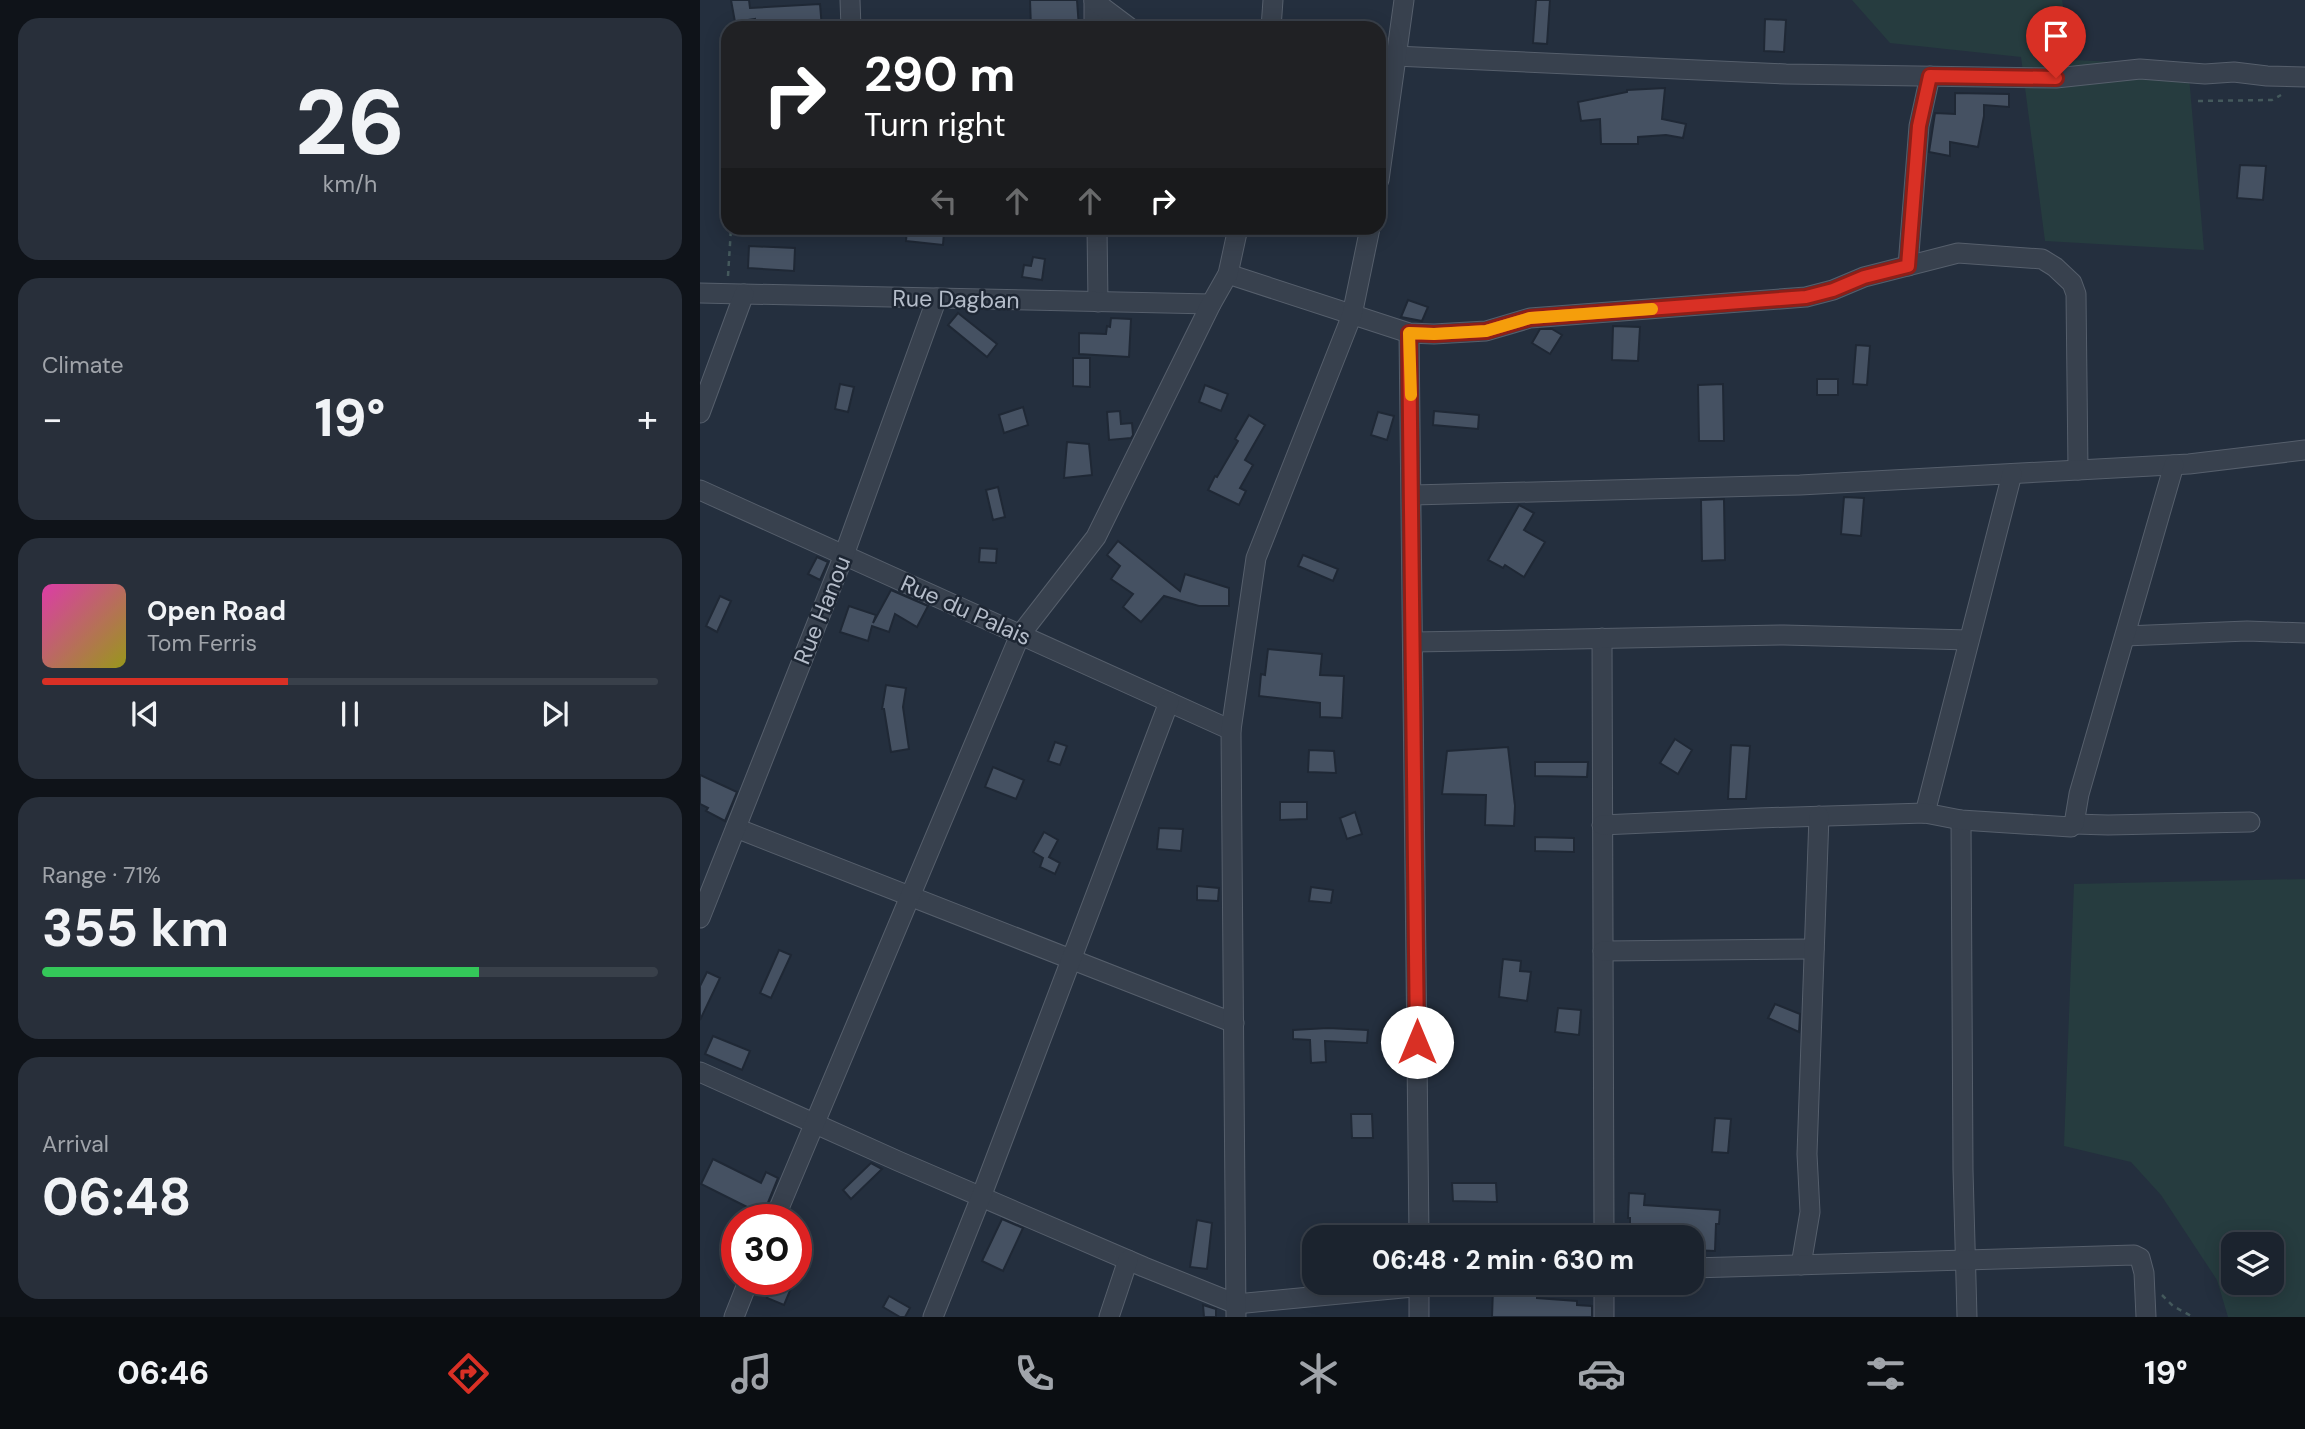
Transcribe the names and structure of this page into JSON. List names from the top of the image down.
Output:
{
  "streets": {
    "street": ["Rue Dagban", "Rue Hanou", "Rue du Palais"]
  },
  "crossings": [
    ["Rue Dagban", "Rue Hanou"],
    ["Rue Hanou", "Rue du Palais"]
  ],
  "page": {
    "tile": [
      ["26", "km/h"],
      "Climate",
      ["Range · 71%", "355 km"],
      ["Arrival", "06:48"]
    ],
    "turn": ["290 m", "Turn right"],
    "heat": ["−", "19°", "+"],
    "song": ["Open Road", "Tom Ferris"],
    "limit": "30",
    "trip": "06:48 · 2 min · 630 m",
    "tabs": ["06:46", "19°"]
  }
}
